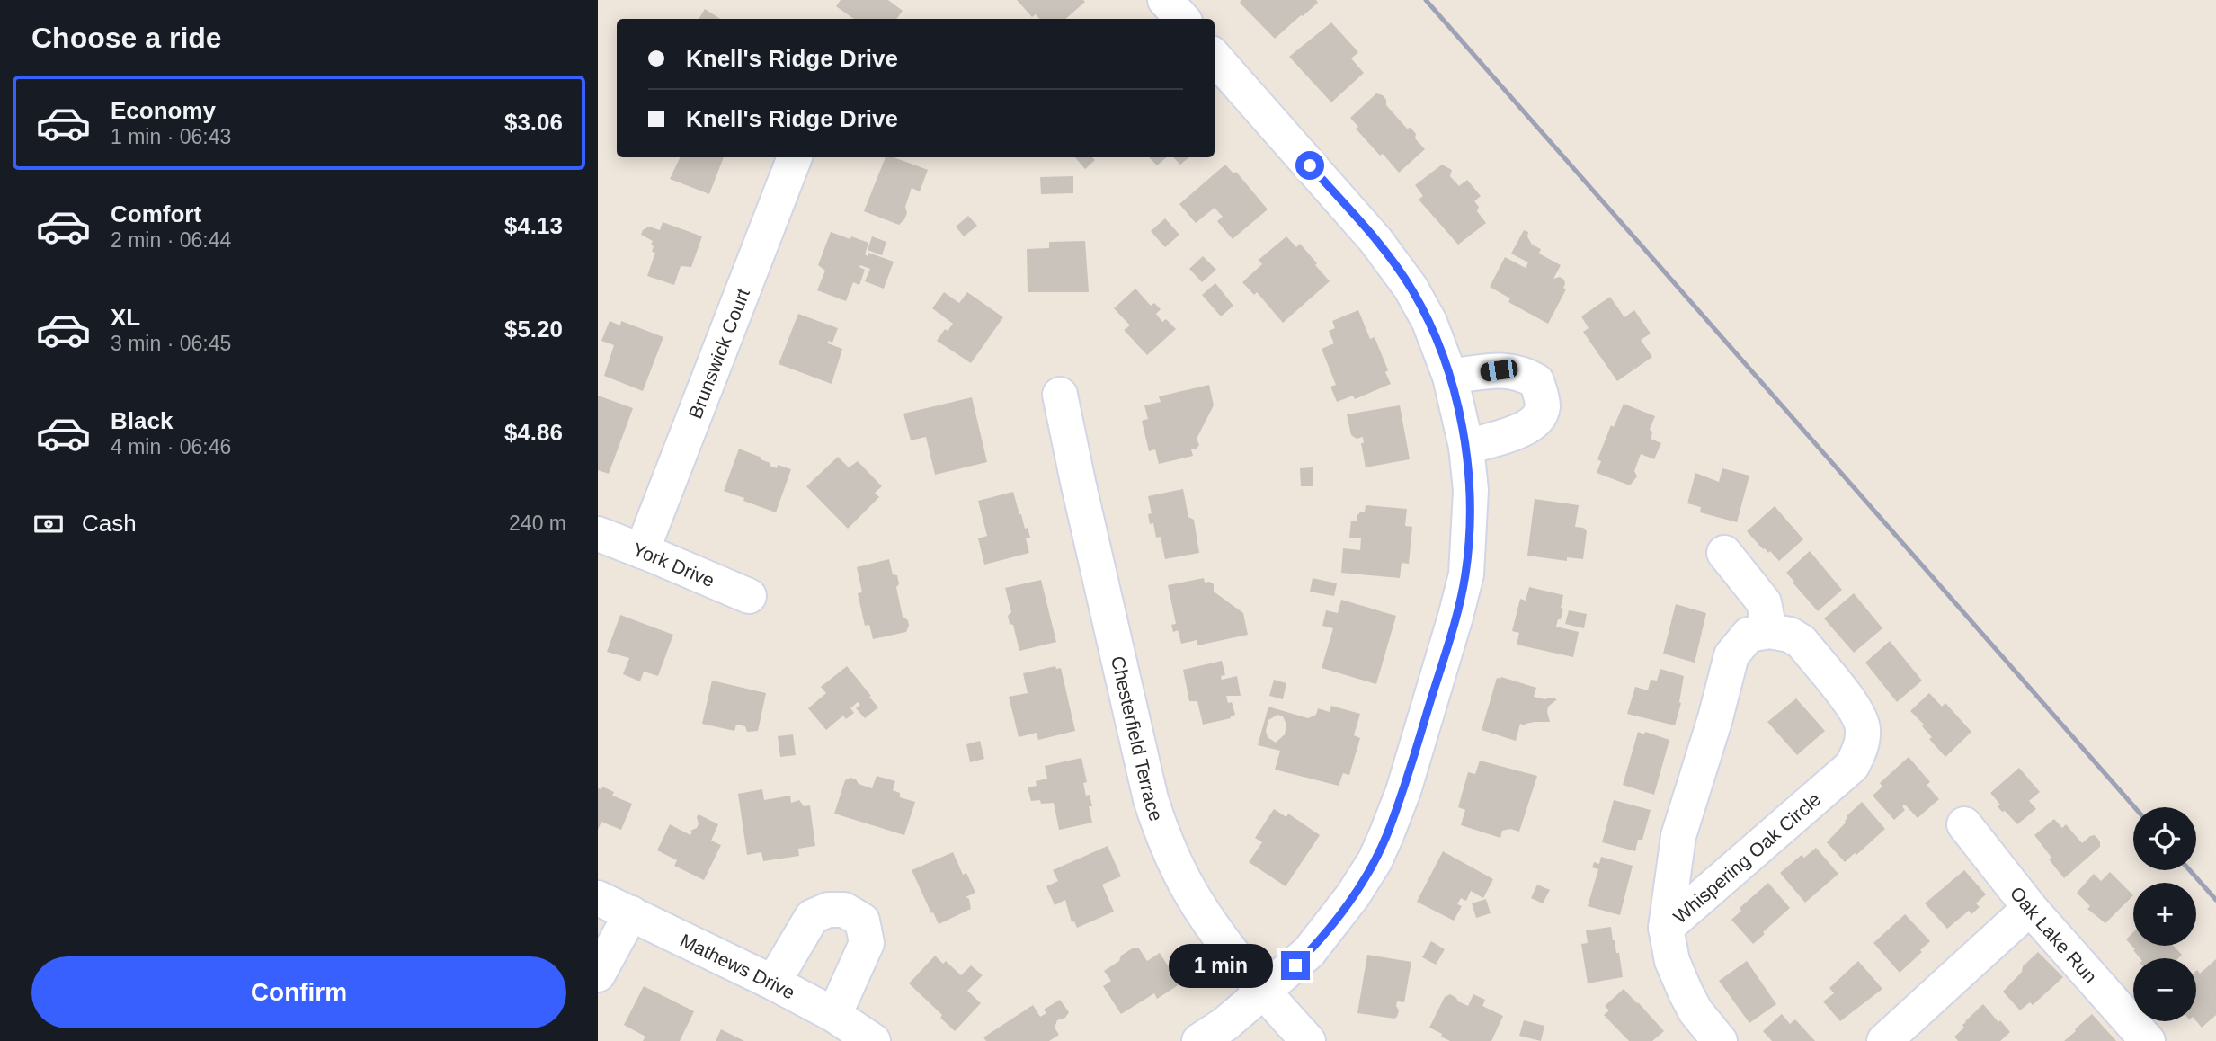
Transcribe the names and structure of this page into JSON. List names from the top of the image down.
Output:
{
  "streets": {
    "street": [
      "Brunswick Court",
      "York Drive",
      "Chesterfield Terrace",
      "Whispering Oak Circle",
      "Oak Lake Run",
      "Mathews Drive"
    ]
  },
  "crossings": [
    ["Brunswick Court", "York Drive"]
  ],
  "page": {
    "heading": "Choose a ride",
    "banner": ["Knell's Ridge Drive", "Knell's Ridge Drive"],
    "list": [
      {
        "name": "Economy",
        "note": "1 min · 06:43",
        "value": "$3.06"
      },
      {
        "name": "Comfort",
        "note": "2 min · 06:44",
        "value": "$4.13"
      },
      {
        "name": "XL",
        "note": "3 min · 06:45",
        "value": "$5.20"
      },
      {
        "name": "Black",
        "note": "4 min · 06:46",
        "value": "$4.86"
      }
    ],
    "pay": ["Cash", "240 m"],
    "map_buttons": ["+", "−"],
    "buttons": "Confirm",
    "bubble": "1 min"
  }
}
